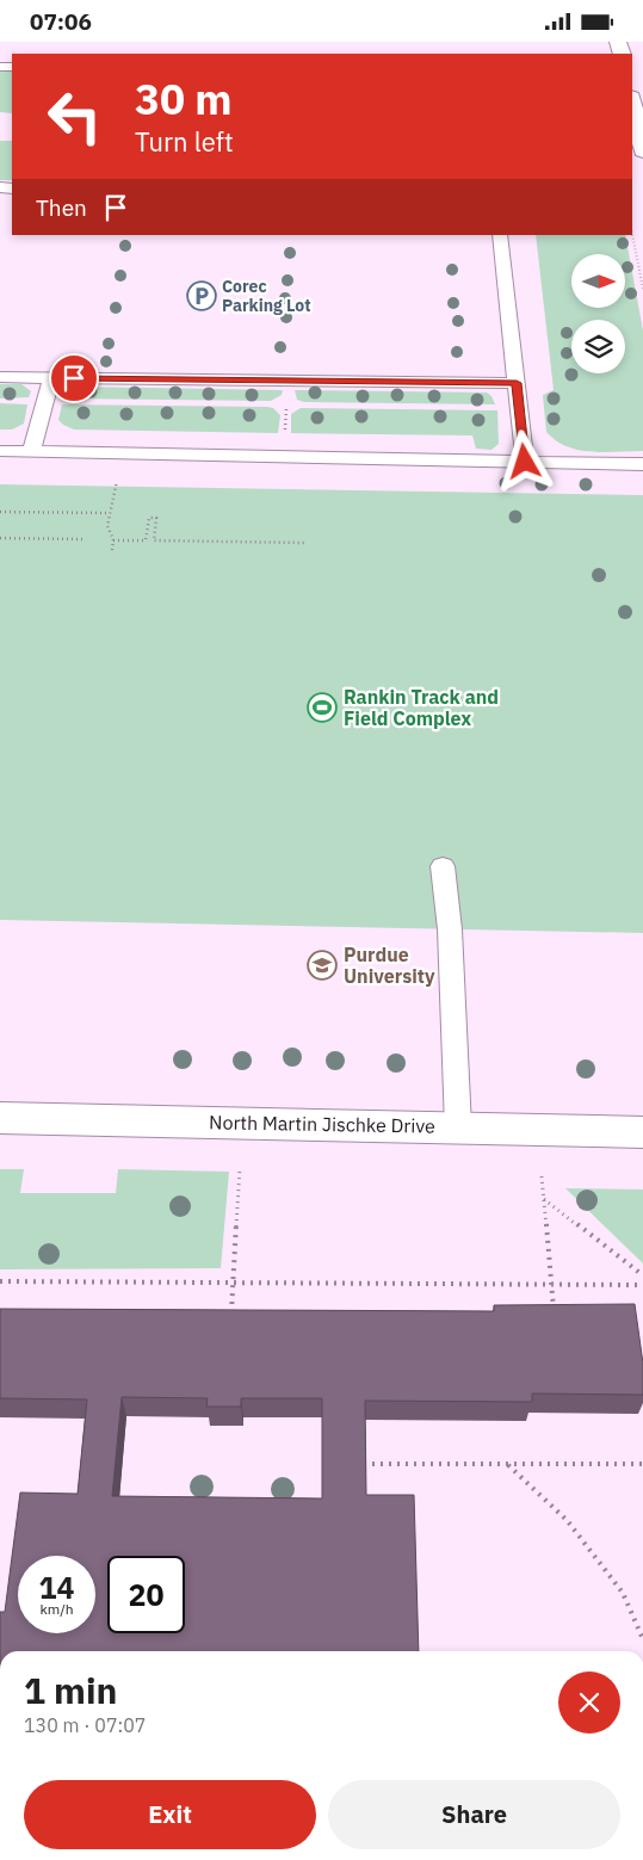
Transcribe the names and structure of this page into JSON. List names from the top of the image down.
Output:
{
  "streets": {
    "street": ["North Martin Jischke Drive"]
  },
  "places": {
    "parking": ["Corec Parking Lot"],
    "sports": ["Rankin Track and Field Complex"],
    "school or university": ["Purdue University"]
  },
  "north": "right",
  "page": {
    "status": "07:06",
    "turn": ["30 m", "Turn left"],
    "then": "Then",
    "speed": "14 km/h",
    "limit": "20",
    "heading": ["1 min", "130 m · 07:07"],
    "buttons": ["Exit", "Share"]
  }
}
